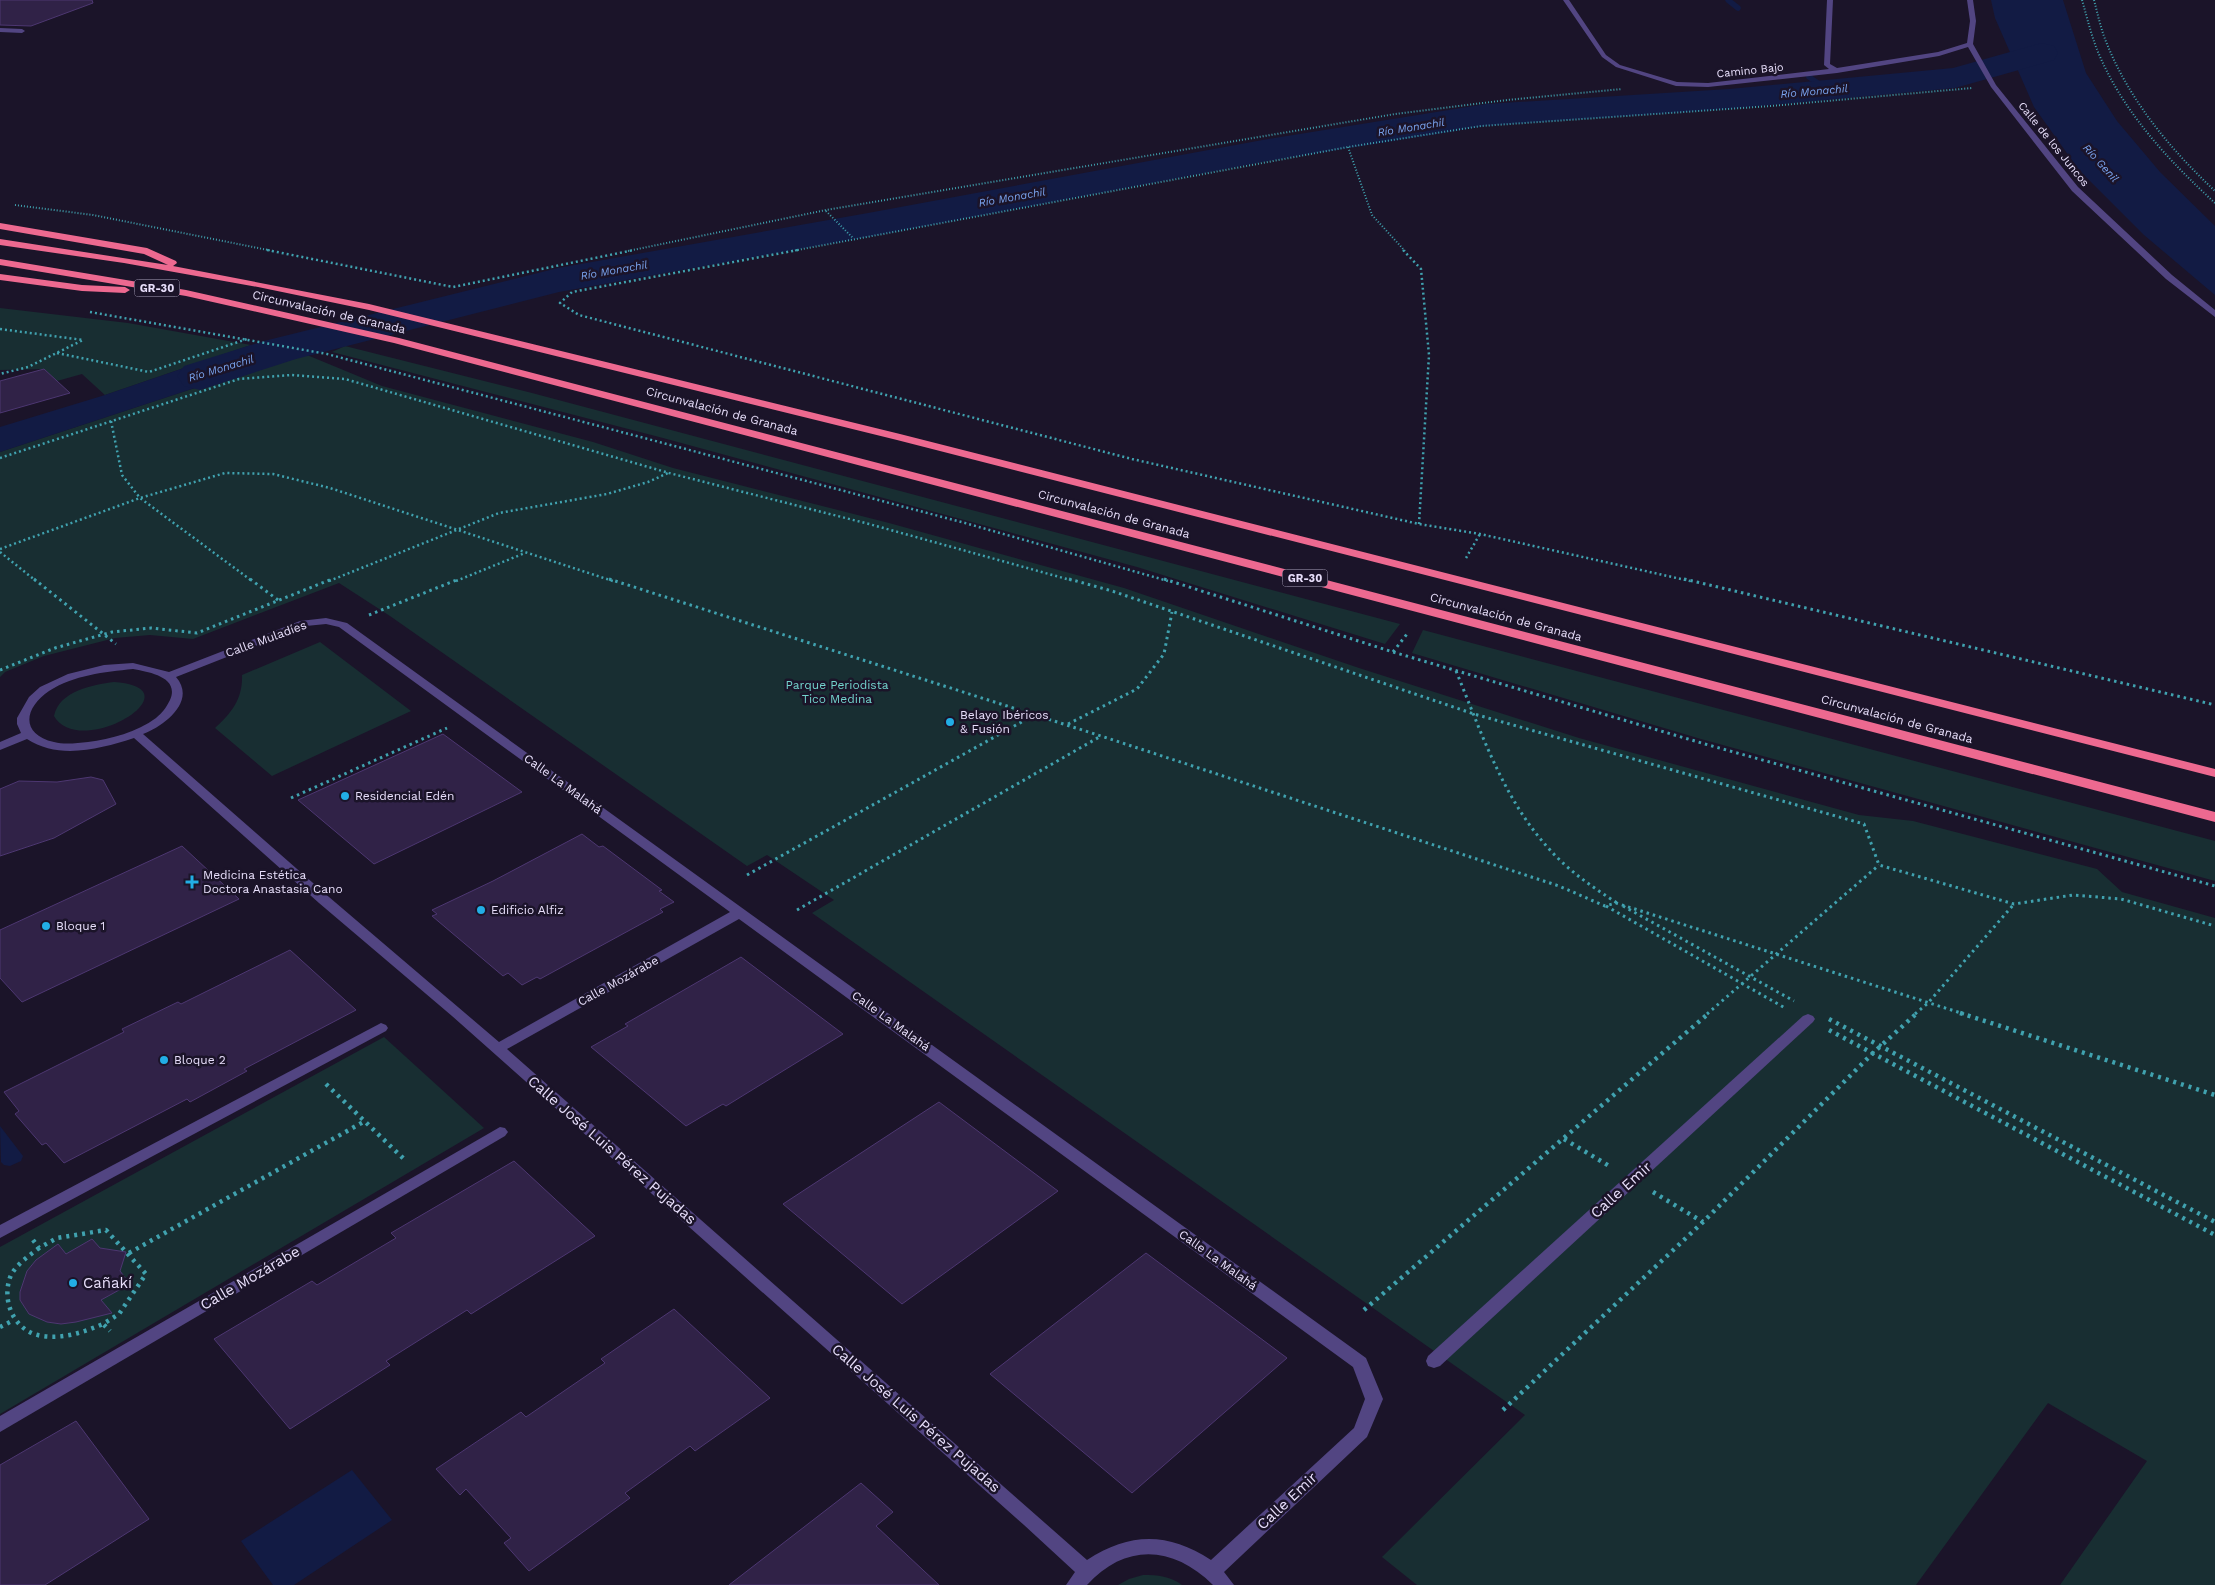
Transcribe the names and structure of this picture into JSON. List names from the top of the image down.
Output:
{
  "streets": {
    "highway": ["GR-30", "Circunvalación de Granada"],
    "street": [
      "Camino Bajo",
      "Calle de los Juncos",
      "Calle Muladíes",
      "Calle La Malahá",
      "Calle Mozárabe",
      "Calle José Luis Pérez Pujadas",
      "Calle Emir"
    ]
  },
  "crossings": [
    ["Camino Bajo", "Calle de los Juncos"],
    ["Calle Muladíes", "Calle La Malahá"],
    ["Calle La Malahá", "Calle Mozárabe"],
    ["Calle La Malahá", "Calle Emir"],
    ["Calle Mozárabe", "Calle José Luis Pérez Pujadas"]
  ],
  "water": ["Río Monachil", "Río Genil"],
  "parks": ["Parque Periodista Tico Medina"],
  "places": {
    "other": [
      "Belayo Ibéricos & Fusión",
      "Residencial Edén",
      "Edificio Alfiz",
      "Bloque 1",
      "Bloque 2",
      "Cañakí"
    ],
    "health": ["Medicina Estética Doctora Anastasia Cano"]
  }
}
